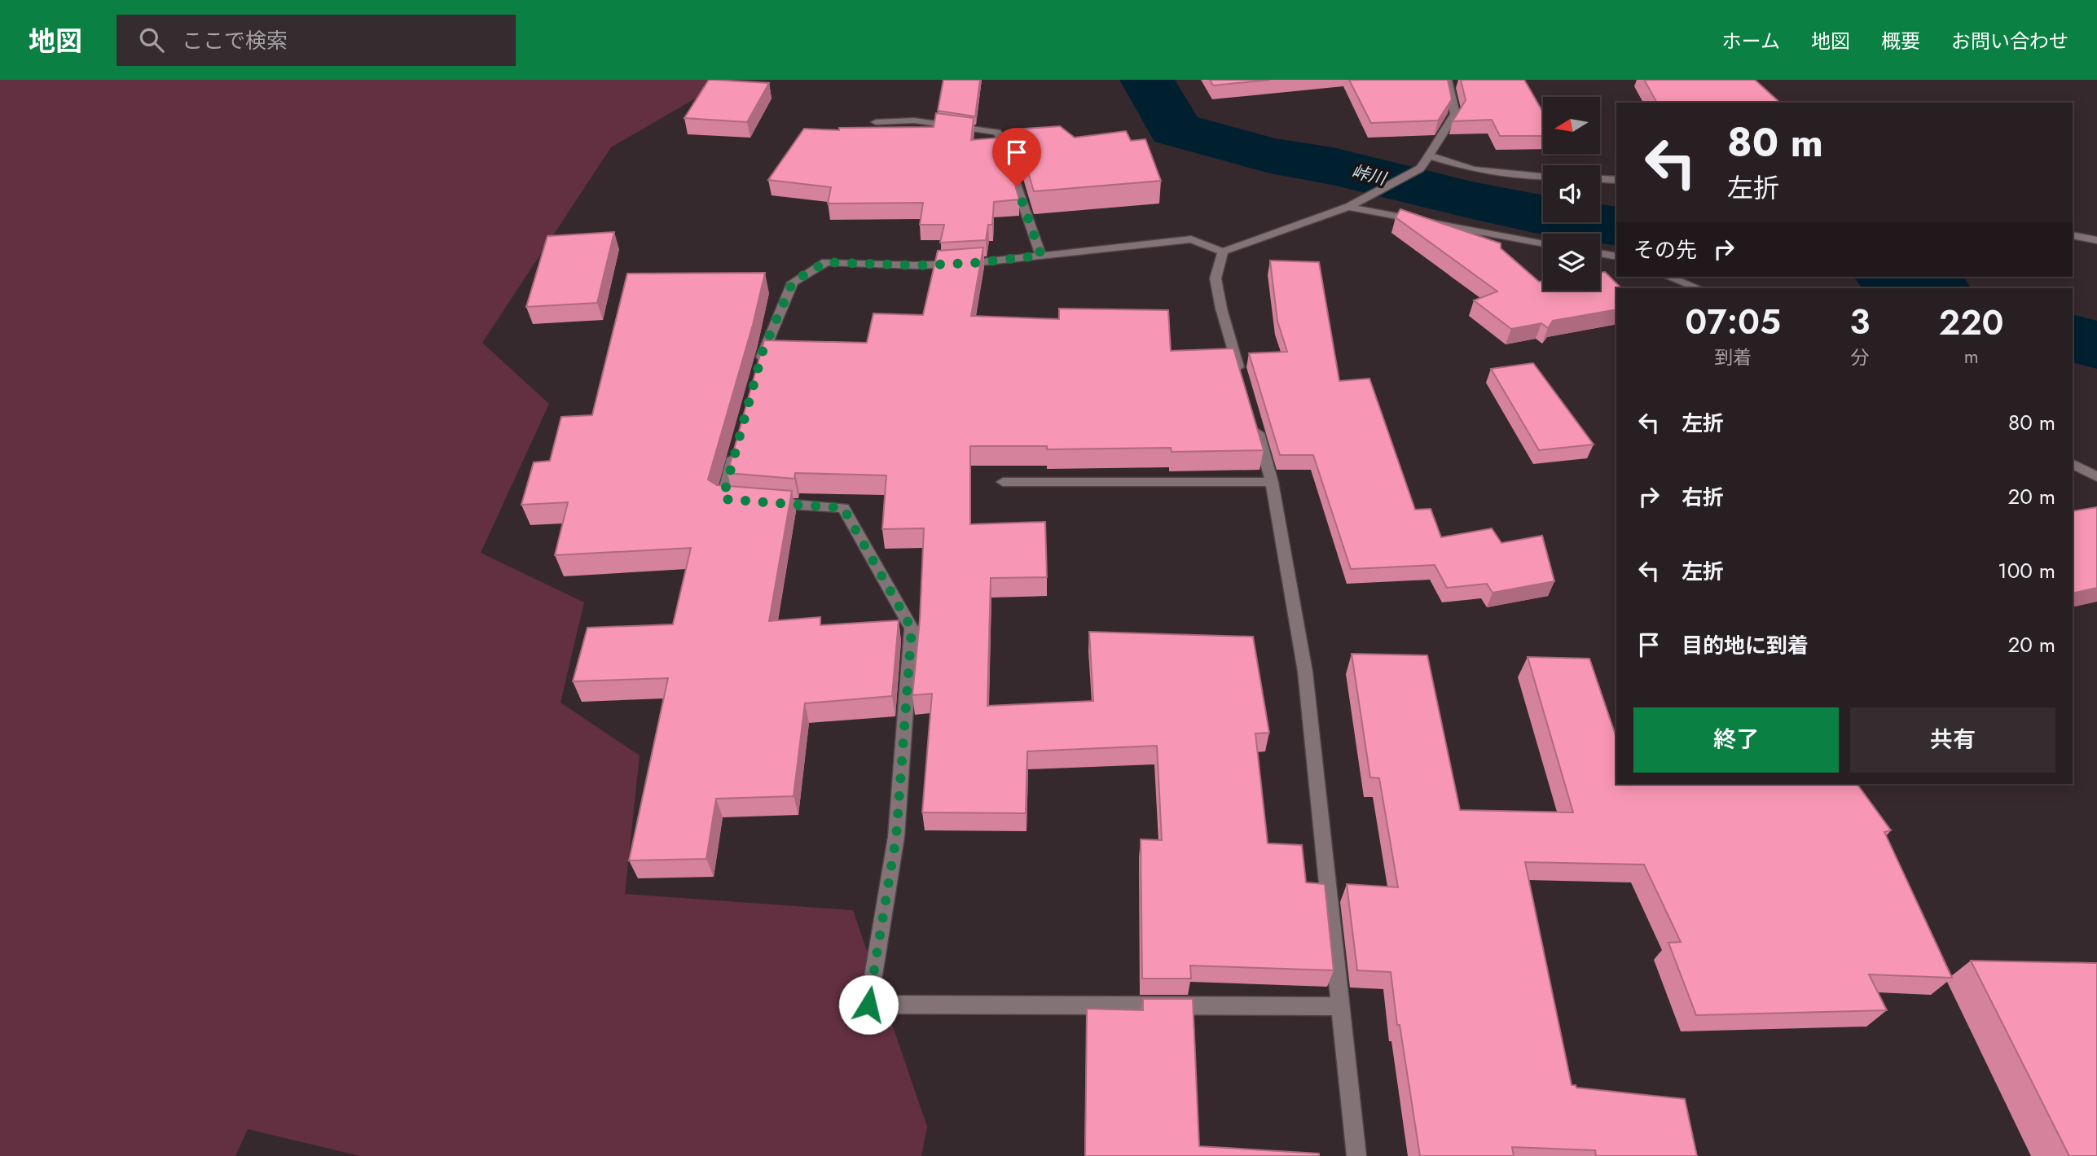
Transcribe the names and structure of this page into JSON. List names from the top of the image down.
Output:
{
  "water": ["峠川"],
  "north": "left",
  "page": {
    "header": "地図",
    "search": "ここで検索",
    "nav": [
      "ホーム",
      "地図",
      "概要",
      "お問い合わせ"
    ],
    "turn": ["80 m", "左折"],
    "then": "その先",
    "eta": [
      "07:05",
      "到着",
      "3",
      "分",
      "220",
      "m"
    ],
    "list": [
      {
        "name": "左折",
        "value": "80 m"
      },
      {
        "name": "右折",
        "value": "20 m"
      },
      {
        "name": "左折",
        "value": "100 m"
      },
      {
        "name": "目的地に到着",
        "value": "20 m"
      }
    ],
    "buttons": ["終了", "共有"]
  }
}
